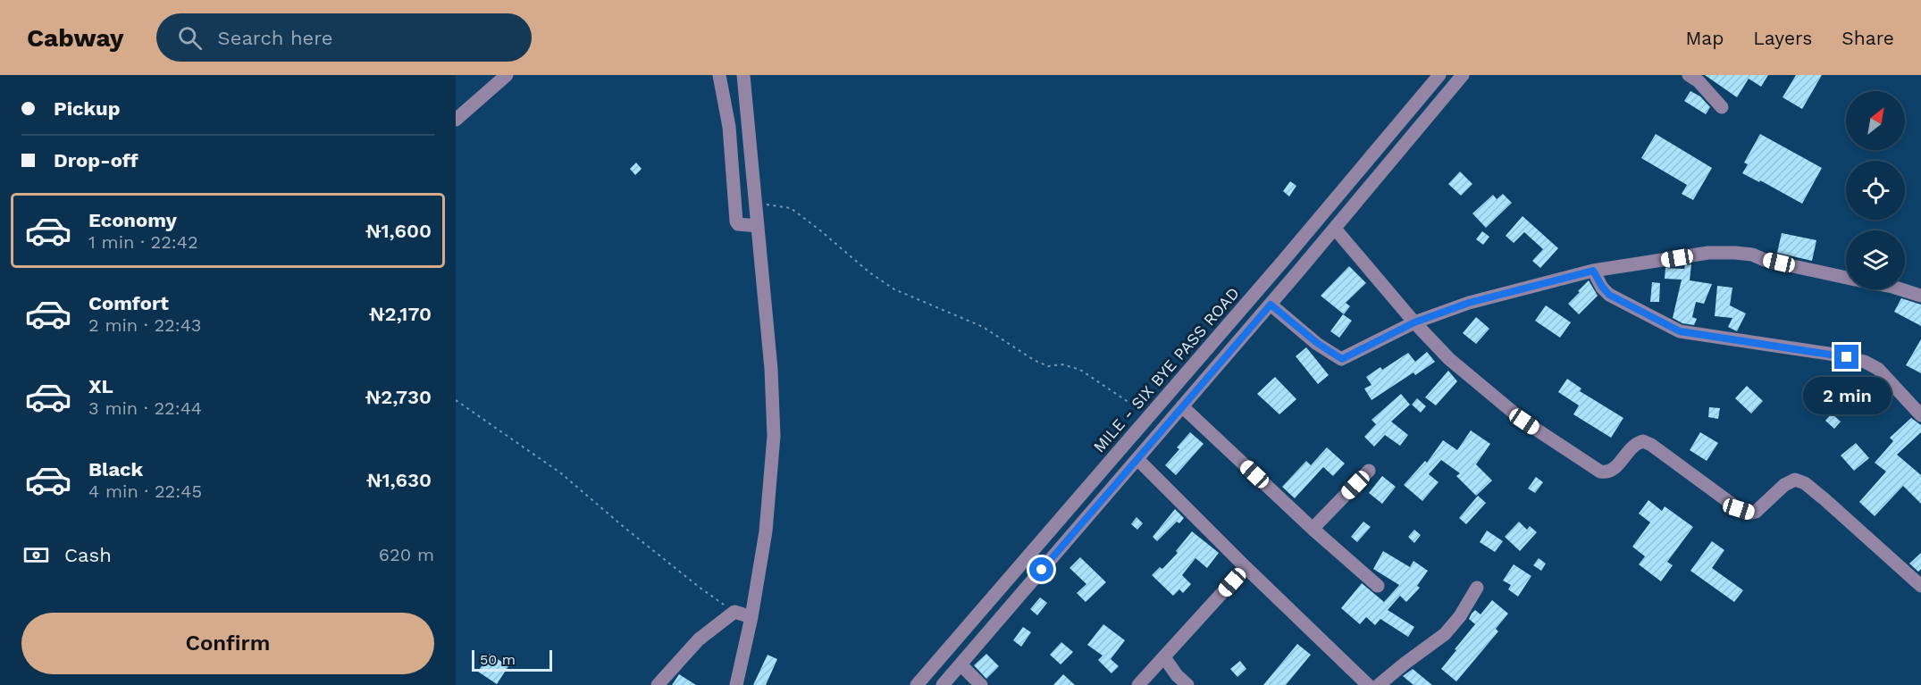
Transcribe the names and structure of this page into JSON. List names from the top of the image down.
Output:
{
  "streets": {
    "street": ["MILE - SIX BYE PASS ROAD"]
  },
  "scale_bar": "50 m",
  "north": "top right",
  "page": {
    "header": "Cabway",
    "search": "Search here",
    "nav": ["Map", "Layers", "Share"],
    "banner": ["Pickup", "Drop-off"],
    "list": [
      {
        "name": "Economy",
        "note": "1 min · 22:42",
        "value": "₦1,600"
      },
      {
        "name": "Comfort",
        "note": "2 min · 22:43",
        "value": "₦2,170"
      },
      {
        "name": "XL",
        "note": "3 min · 22:44",
        "value": "₦2,730"
      },
      {
        "name": "Black",
        "note": "4 min · 22:45",
        "value": "₦1,630"
      }
    ],
    "bubble": "2 min",
    "pay": ["Cash", "620 m"],
    "buttons": "Confirm",
    "scale": "50 m"
  }
}
